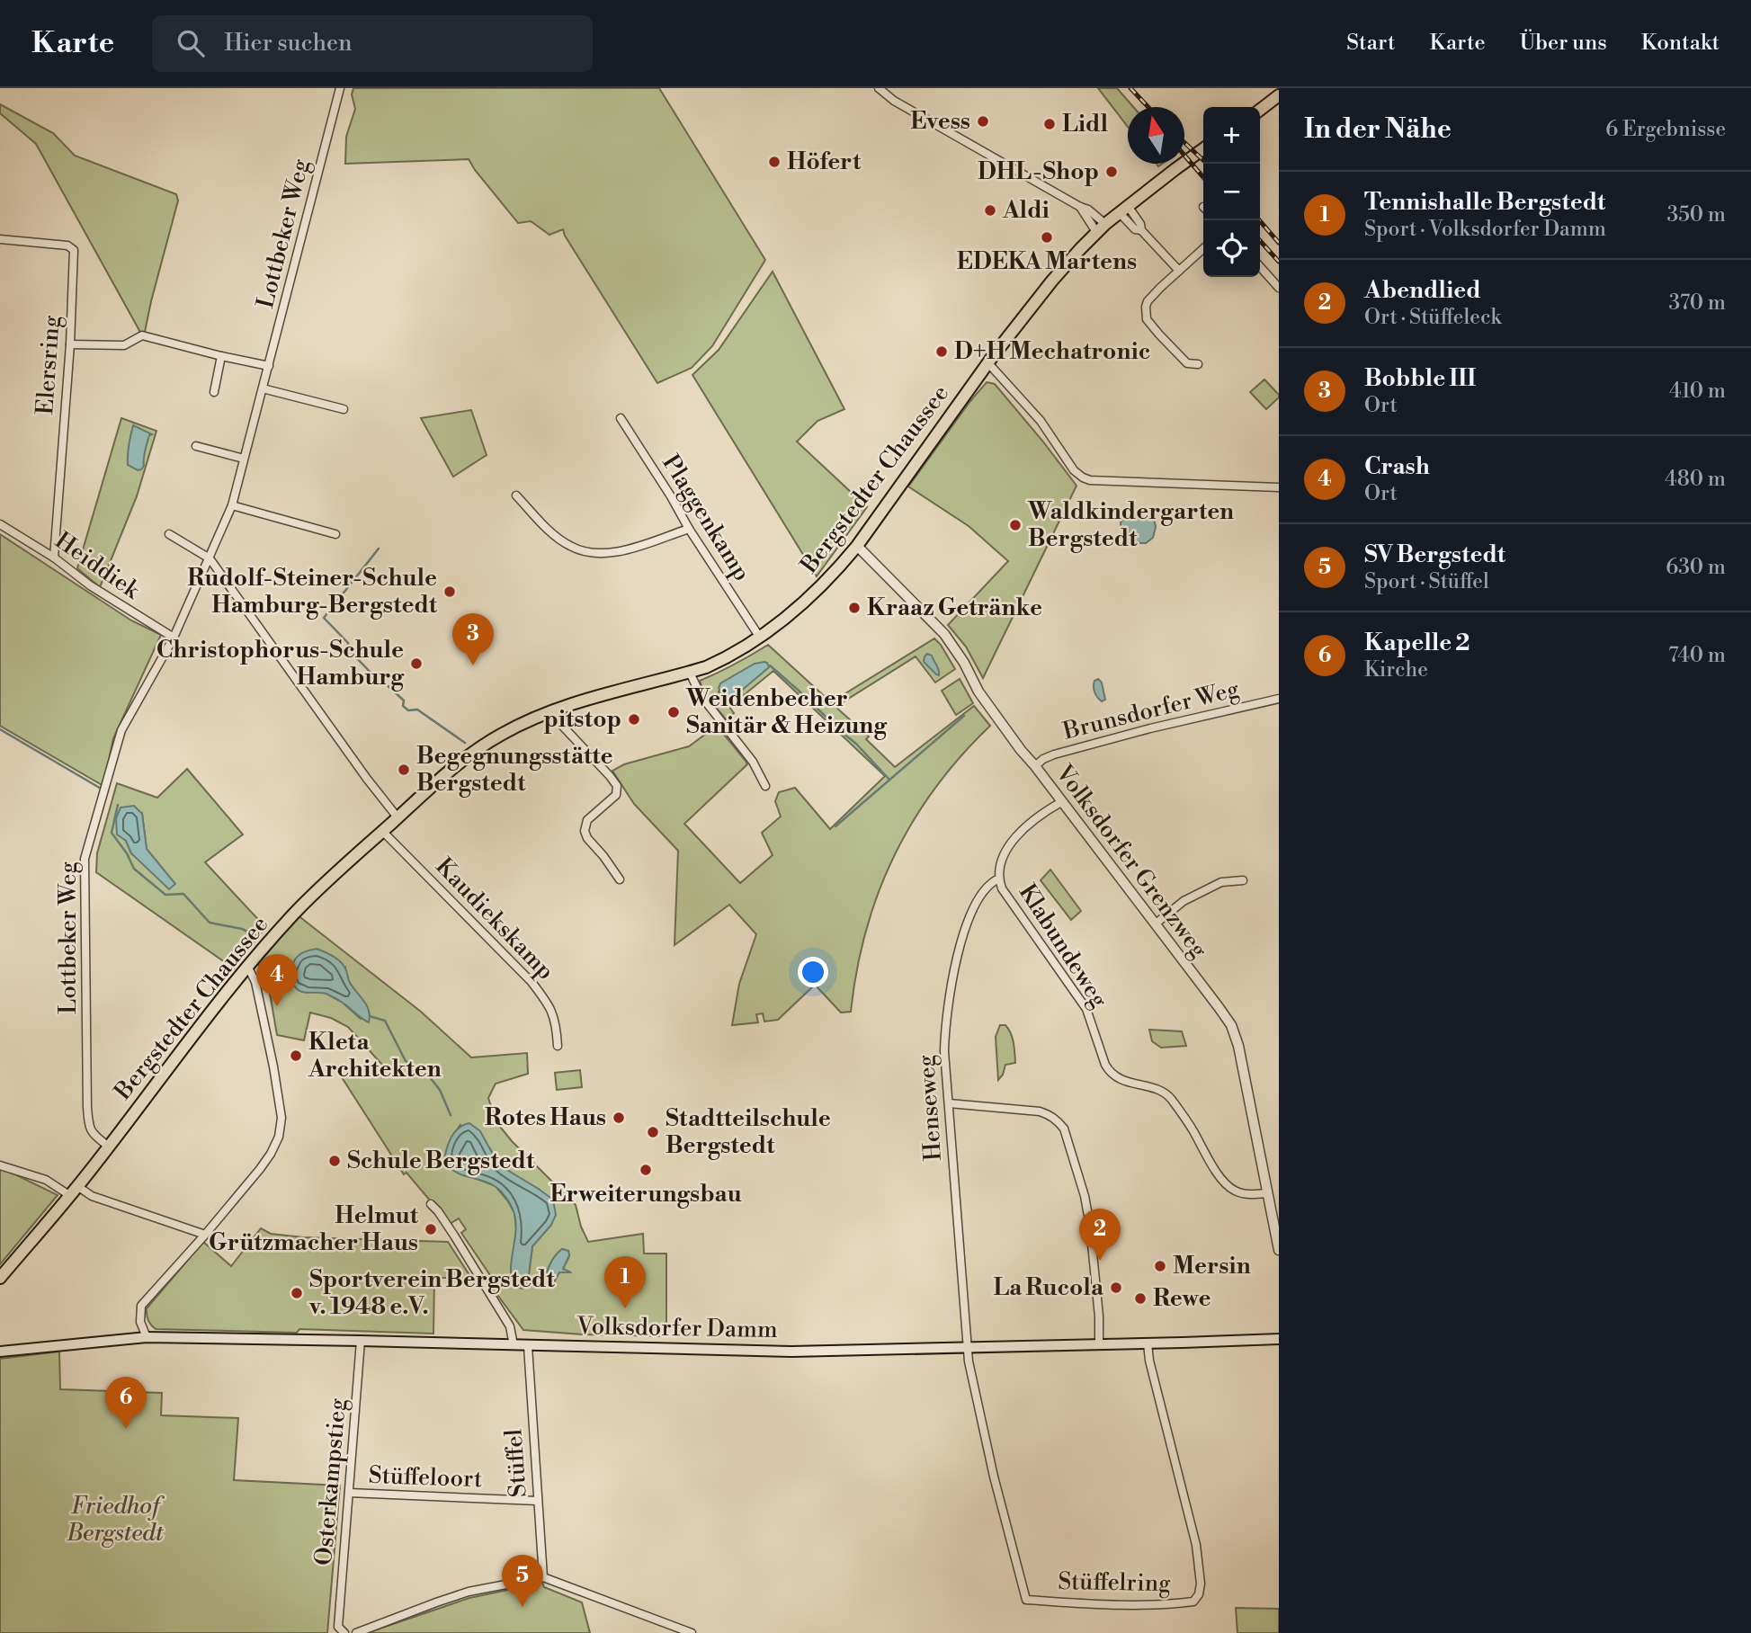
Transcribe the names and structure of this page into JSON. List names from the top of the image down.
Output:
{
  "streets": {
    "main road": ["Bergstedter Chaussee", "Volksdorfer Damm"],
    "street": [
      "Lottbeker Weg",
      "Elersring",
      "Plaggenkamp",
      "Heiddiek",
      "Brunsdorfer Weg",
      "Volksdorfer Grenzweg",
      "Kaudiekskamp",
      "Klabundeweg",
      "Henseweg",
      "Stüffel",
      "Stüffeloort",
      "Osterkampstieg",
      "Stüffelring"
    ]
  },
  "crossings": [
    ["Lottbeker Weg", "Bergstedter Chaussee"],
    ["Lottbeker Weg", "Heiddiek"],
    ["Elersring", "Heiddiek"],
    ["Bergstedter Chaussee", "Plaggenkamp"],
    ["Bergstedter Chaussee", "Volksdorfer Grenzweg"],
    ["Bergstedter Chaussee", "Kaudiekskamp"],
    ["Brunsdorfer Weg", "Volksdorfer Grenzweg"],
    ["Volksdorfer Grenzweg", "Klabundeweg"],
    ["Klabundeweg", "Henseweg"],
    ["Henseweg", "Volksdorfer Damm"],
    ["Henseweg", "Stüffelring"],
    ["Volksdorfer Damm", "Stüffel"],
    ["Volksdorfer Damm", "Osterkampstieg"],
    ["Volksdorfer Damm", "Stüffelring"],
    ["Stüffel", "Stüffeloort"],
    ["Stüffeloort", "Osterkampstieg"]
  ],
  "parks": ["Friedhof Bergstedt"],
  "places": [
    "Evess",
    "Lidl",
    "Höfert",
    "DHL-Shop",
    "Aldi",
    "EDEKA Martens",
    "D+H Mechatronic",
    "Waldkindergarten Bergstedt",
    "Rudolf-Steiner-Schule Hamburg-Bergstedt",
    "Kraaz Getränke",
    "Christophorus-Schule Hamburg",
    "Weidenbecher Sanitär & Heizung",
    "pitstop",
    "Begegnungsstätte Bergstedt",
    "Kleta Architekten",
    "Rotes Haus",
    "Stadtteilschule Bergstedt",
    "Schule Bergstedt",
    "Erweiterungsbau",
    "Helmut Grützmacher Haus",
    "Mersin",
    "La Rucola",
    "Sportverein Bergstedt v. 1948 e.V.",
    "Rewe"
  ],
  "north": "top",
  "page": {
    "header": "Karte",
    "search": "Hier suchen",
    "nav": [
      "Start",
      "Karte",
      "Über uns",
      "Kontakt"
    ],
    "heading": ["In der Nähe", "6 Ergebnisse"],
    "map_buttons": ["+", "−"],
    "list": [
      {
        "mark": "1",
        "name": "Tennishalle Bergstedt",
        "note": "Sport · Volksdorfer Damm",
        "value": "350 m"
      },
      {
        "mark": "2",
        "name": "Abendlied",
        "note": "Ort · Stüffeleck",
        "value": "370 m"
      },
      {
        "mark": "3",
        "name": "Bobble III",
        "note": "Ort",
        "value": "410 m"
      },
      {
        "mark": "4",
        "name": "Crash",
        "note": "Ort",
        "value": "480 m"
      },
      {
        "mark": "5",
        "name": "SV Bergstedt",
        "note": "Sport · Stüffel",
        "value": "630 m"
      },
      {
        "mark": "6",
        "name": "Kapelle 2",
        "note": "Kirche",
        "value": "740 m"
      }
    ],
    "pins": [
      "3",
      "4",
      "2",
      "1",
      "6",
      "5"
    ]
  }
}
